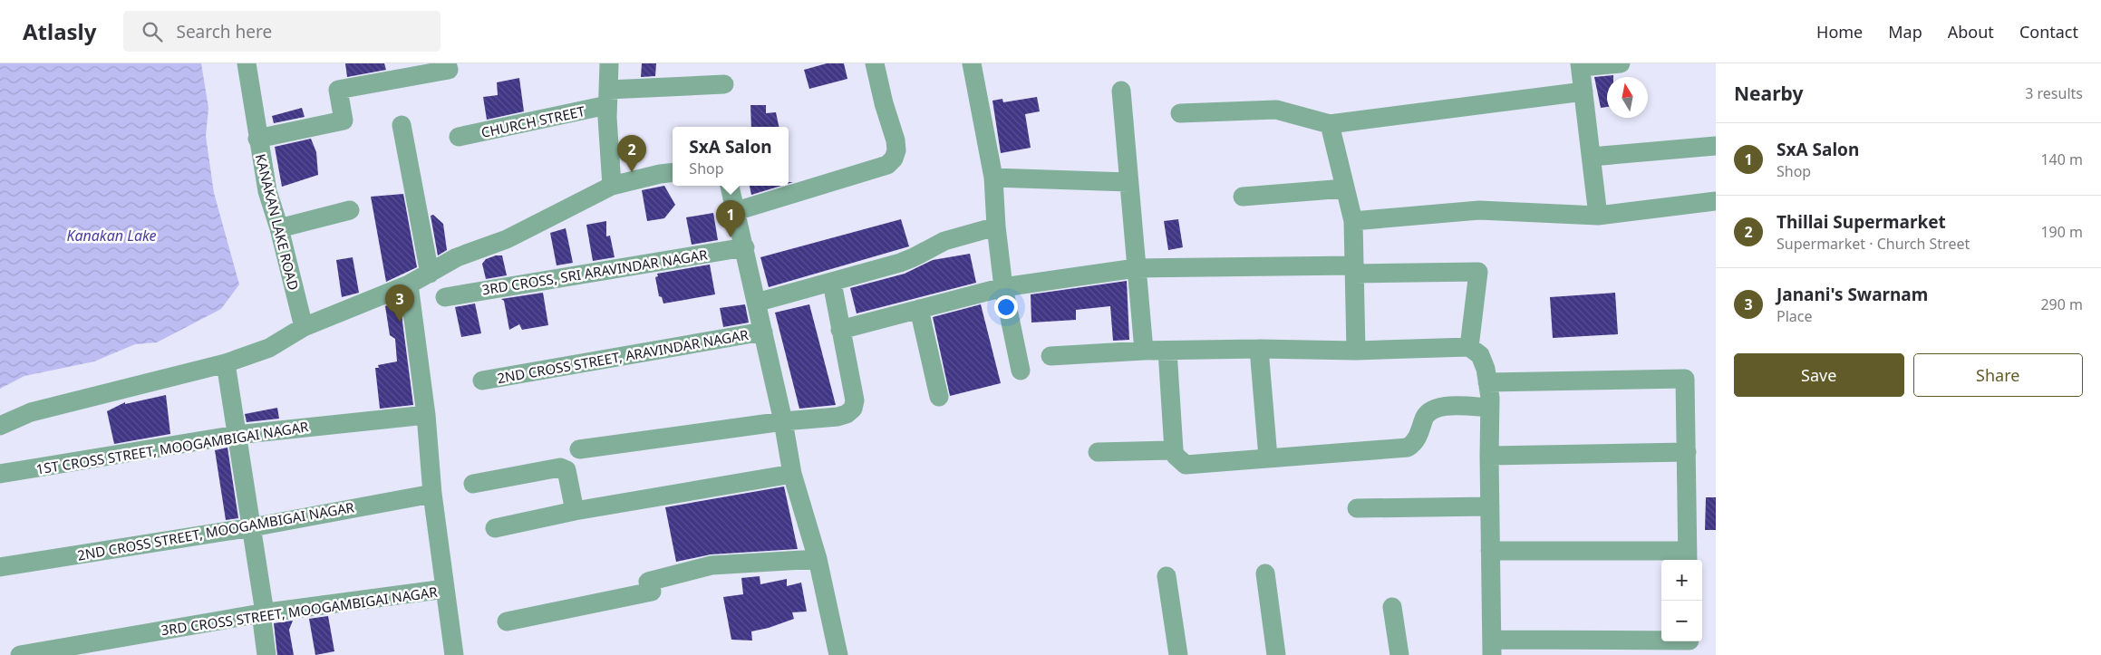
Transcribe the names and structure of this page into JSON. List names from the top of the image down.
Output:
{
  "streets": {
    "street": [
      "CHURCH STREET",
      "KANAKAN LAKE ROAD",
      "3RD CROSS, SRI ARAVINDAR NAGAR",
      "2ND CROSS STREET, ARAVINDAR NAGAR",
      "1ST CROSS STREET, MOOGAMBIGAI NAGAR",
      "2ND CROSS STREET, MOOGAMBIGAI NAGAR",
      "3RD CROSS STREET, MOOGAMBIGAI NAGAR"
    ]
  },
  "water": ["Kanakan Lake"],
  "north": "top",
  "page": {
    "header": "Atlasly",
    "search": "Search here",
    "nav": [
      "Home",
      "Map",
      "About",
      "Contact"
    ],
    "heading": ["Nearby", "3 results"],
    "list": [
      {
        "mark": "1",
        "name": "SxA Salon",
        "note": "Shop",
        "value": "140 m"
      },
      {
        "mark": "2",
        "name": "Thillai Supermarket",
        "note": "Supermarket · Church Street",
        "value": "190 m"
      },
      {
        "mark": "3",
        "name": "Janani's Swarnam",
        "note": "Place",
        "value": "290 m"
      }
    ],
    "popup": ["SxA Salon", "Shop"],
    "pins": ["2", "1", "3"],
    "buttons": ["Save", "Share"],
    "map_buttons": ["+", "−"]
  }
}
